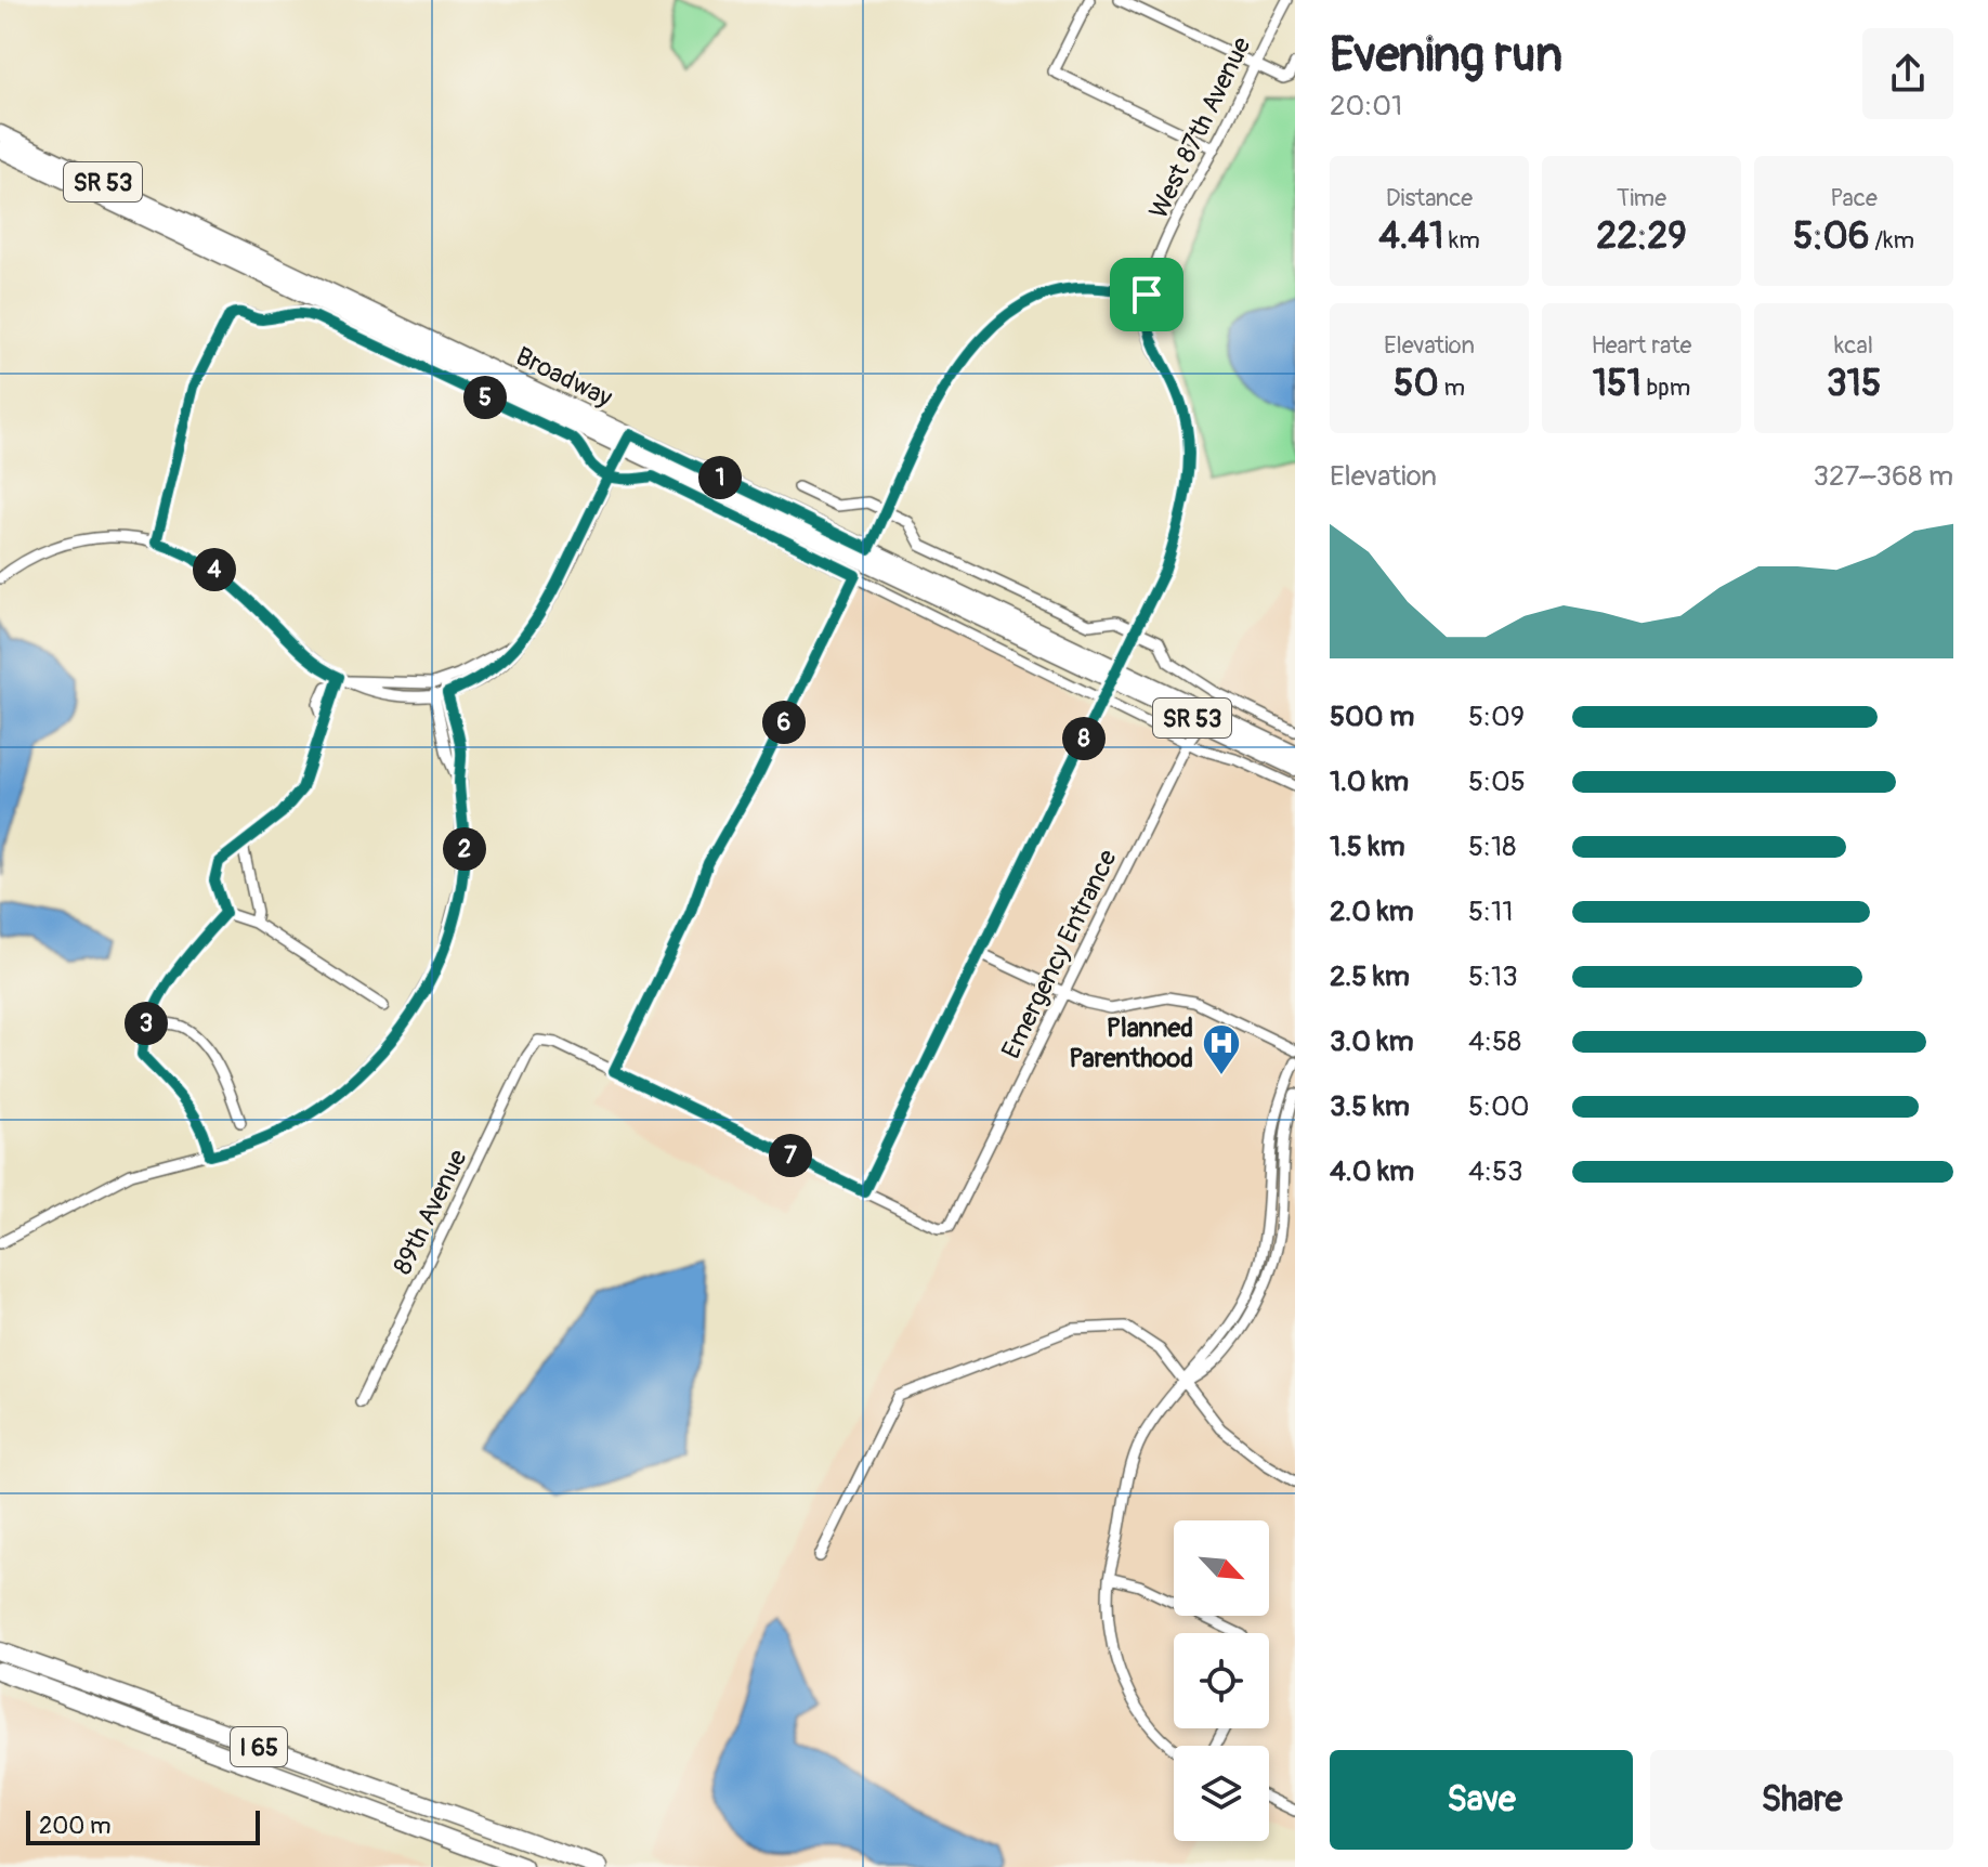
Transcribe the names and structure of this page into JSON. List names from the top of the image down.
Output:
{
  "streets": {
    "highway": ["I 65"],
    "main road": ["SR 53", "Broadway"],
    "street": ["West 87th Avenue", "Emergency Entrance", "89th Avenue"]
  },
  "crossings": [
    ["West 87th Avenue", "Broadway"],
    ["West 87th Avenue", "Emergency Entrance"],
    ["Broadway", "Emergency Entrance"]
  ],
  "places": {
    "hospital": ["Planned Parenthood"]
  },
  "scale_bar": "200 m",
  "north": "bottom right",
  "page": {
    "heading": ["Evening run", "20:01"],
    "stats": [
      ["Distance", "4.41 km"],
      ["Time", "22:29"],
      ["Pace", "5:06 /km"],
      ["Elevation", "50 m"],
      ["Heart rate", "151 bpm"],
      ["kcal", "315"]
    ],
    "pins": [
      "5",
      "1",
      "4",
      "6",
      "8",
      "2",
      "3",
      "7"
    ],
    "chart": ["Elevation", "327–368 m"],
    "list": [
      {
        "name": "500 m",
        "note": "5:09"
      },
      {
        "name": "1.0 km",
        "note": "5:05"
      },
      {
        "name": "1.5 km",
        "note": "5:18"
      },
      {
        "name": "2.0 km",
        "note": "5:11"
      },
      {
        "name": "2.5 km",
        "note": "5:13"
      },
      {
        "name": "3.0 km",
        "note": "4:58"
      },
      {
        "name": "3.5 km",
        "note": "5:00"
      },
      {
        "name": "4.0 km",
        "note": "4:53"
      }
    ],
    "buttons": ["Save", "Share"],
    "scale": "200 m"
  }
}
